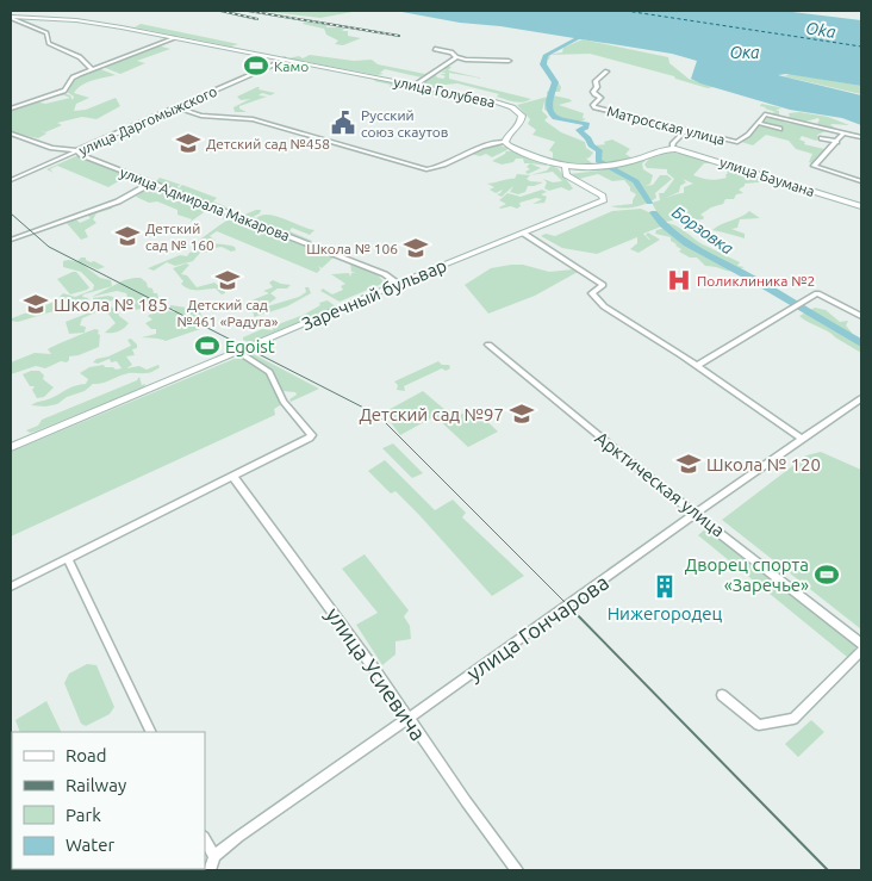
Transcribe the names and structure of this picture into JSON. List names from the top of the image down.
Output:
{
  "streets": {
    "street": [
      "улица Голубева",
      "улица Даргомыжского",
      "Матросская улица",
      "улица Баумана",
      "улица Адмирала Макарова",
      "Заречный бульвар",
      "Арктическая улица",
      "улица Гончарова",
      "улица Усиевича"
    ]
  },
  "crossings": [
    ["улица Голубева", "улица Даргомыжского"],
    ["улица Даргомыжского", "улица Адмирала Макарова"],
    ["улица Адмирала Макарова", "Заречный бульвар"],
    ["Арктическая улица", "улица Гончарова"],
    ["улица Гончарова", "улица Усиевича"]
  ],
  "water": ["Oka", "Ока", "Борзовка"],
  "places": {
    "sports": ["Камо", "Egoist", "Дворец спорта «Заречье»"],
    "public building": ["Русский союз скаутов"],
    "school or university": [
      "Детский сад №458",
      "Детский сад № 160",
      "Школа № 106",
      "Детский сад №461 «Радуга»",
      "Школа № 185",
      "Детский сад №97",
      "Школа № 120"
    ],
    "hospital": ["Поликлиника №2"],
    "building": ["Нижегородец"]
  },
  "legend": [
    "Road",
    "Railway",
    "Park",
    "Water"
  ]
}
